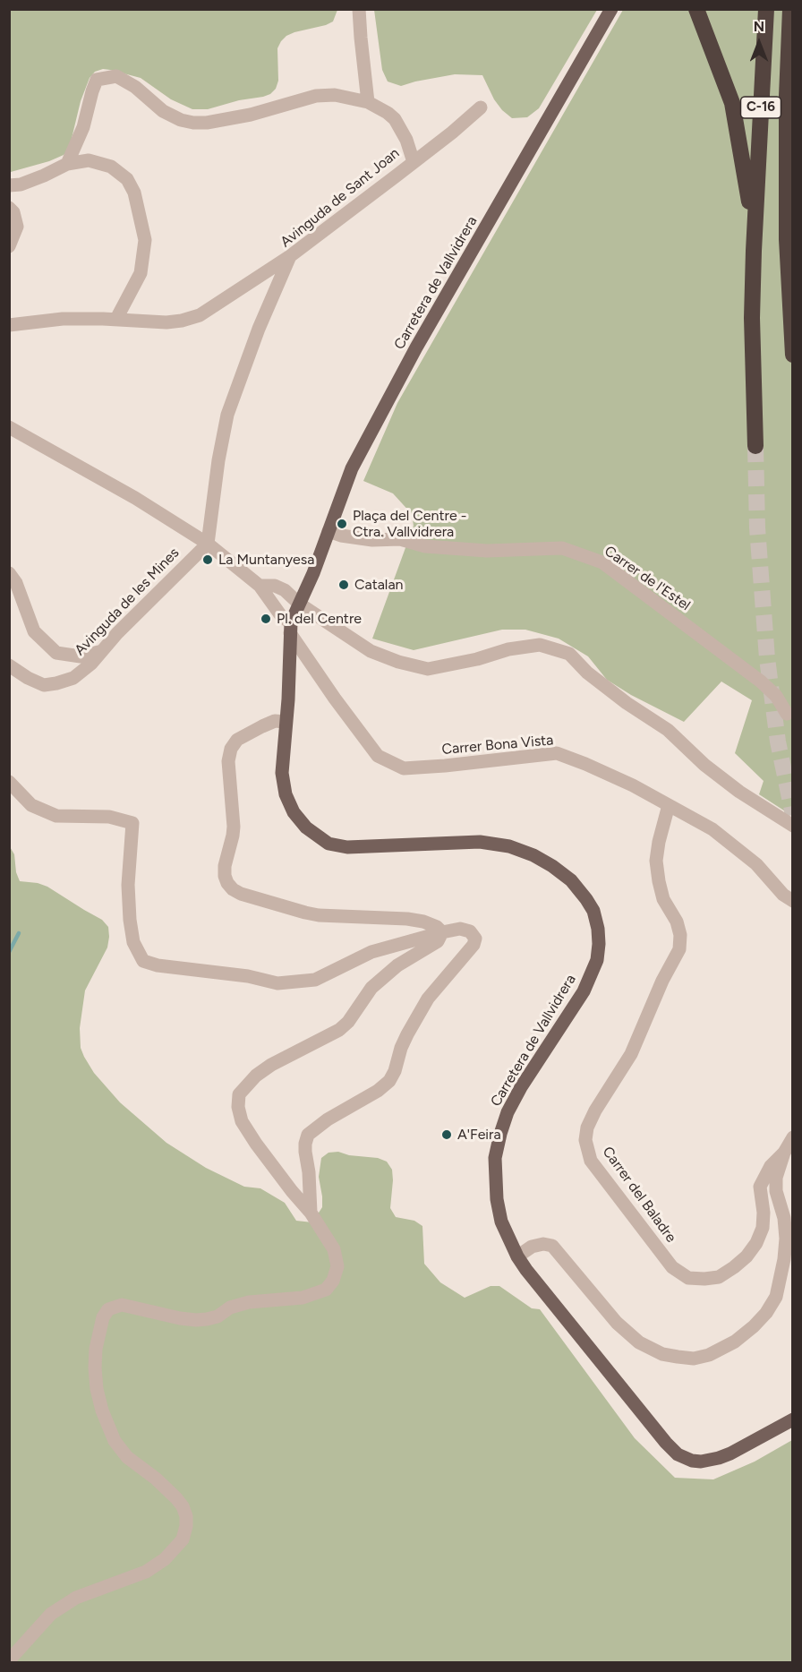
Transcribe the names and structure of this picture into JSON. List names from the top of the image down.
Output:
{
  "streets": {
    "highway": ["C-16"],
    "main road": ["Carretera de Vallvidrera"],
    "street": [
      "Avinguda de Sant Joan",
      "Carrer de l'Estel",
      "Avinguda de les Mines",
      "Carrer Bona Vista",
      "Carrer del Baladre"
    ]
  },
  "crossings": [
    ["Avinguda de Sant Joan", "Avinguda de les Mines"],
    ["Carretera de Vallvidrera", "Carrer de l'Estel"],
    ["Carretera de Vallvidrera", "Carrer Bona Vista"],
    ["Carrer Bona Vista", "Carrer del Baladre"]
  ],
  "places": [
    "Plaça del Centre - Ctra. Vallvidrera",
    "La Muntanyesa",
    "Catalan",
    "Pl. del Centre",
    "A'Feira"
  ],
  "north": "top"
}
